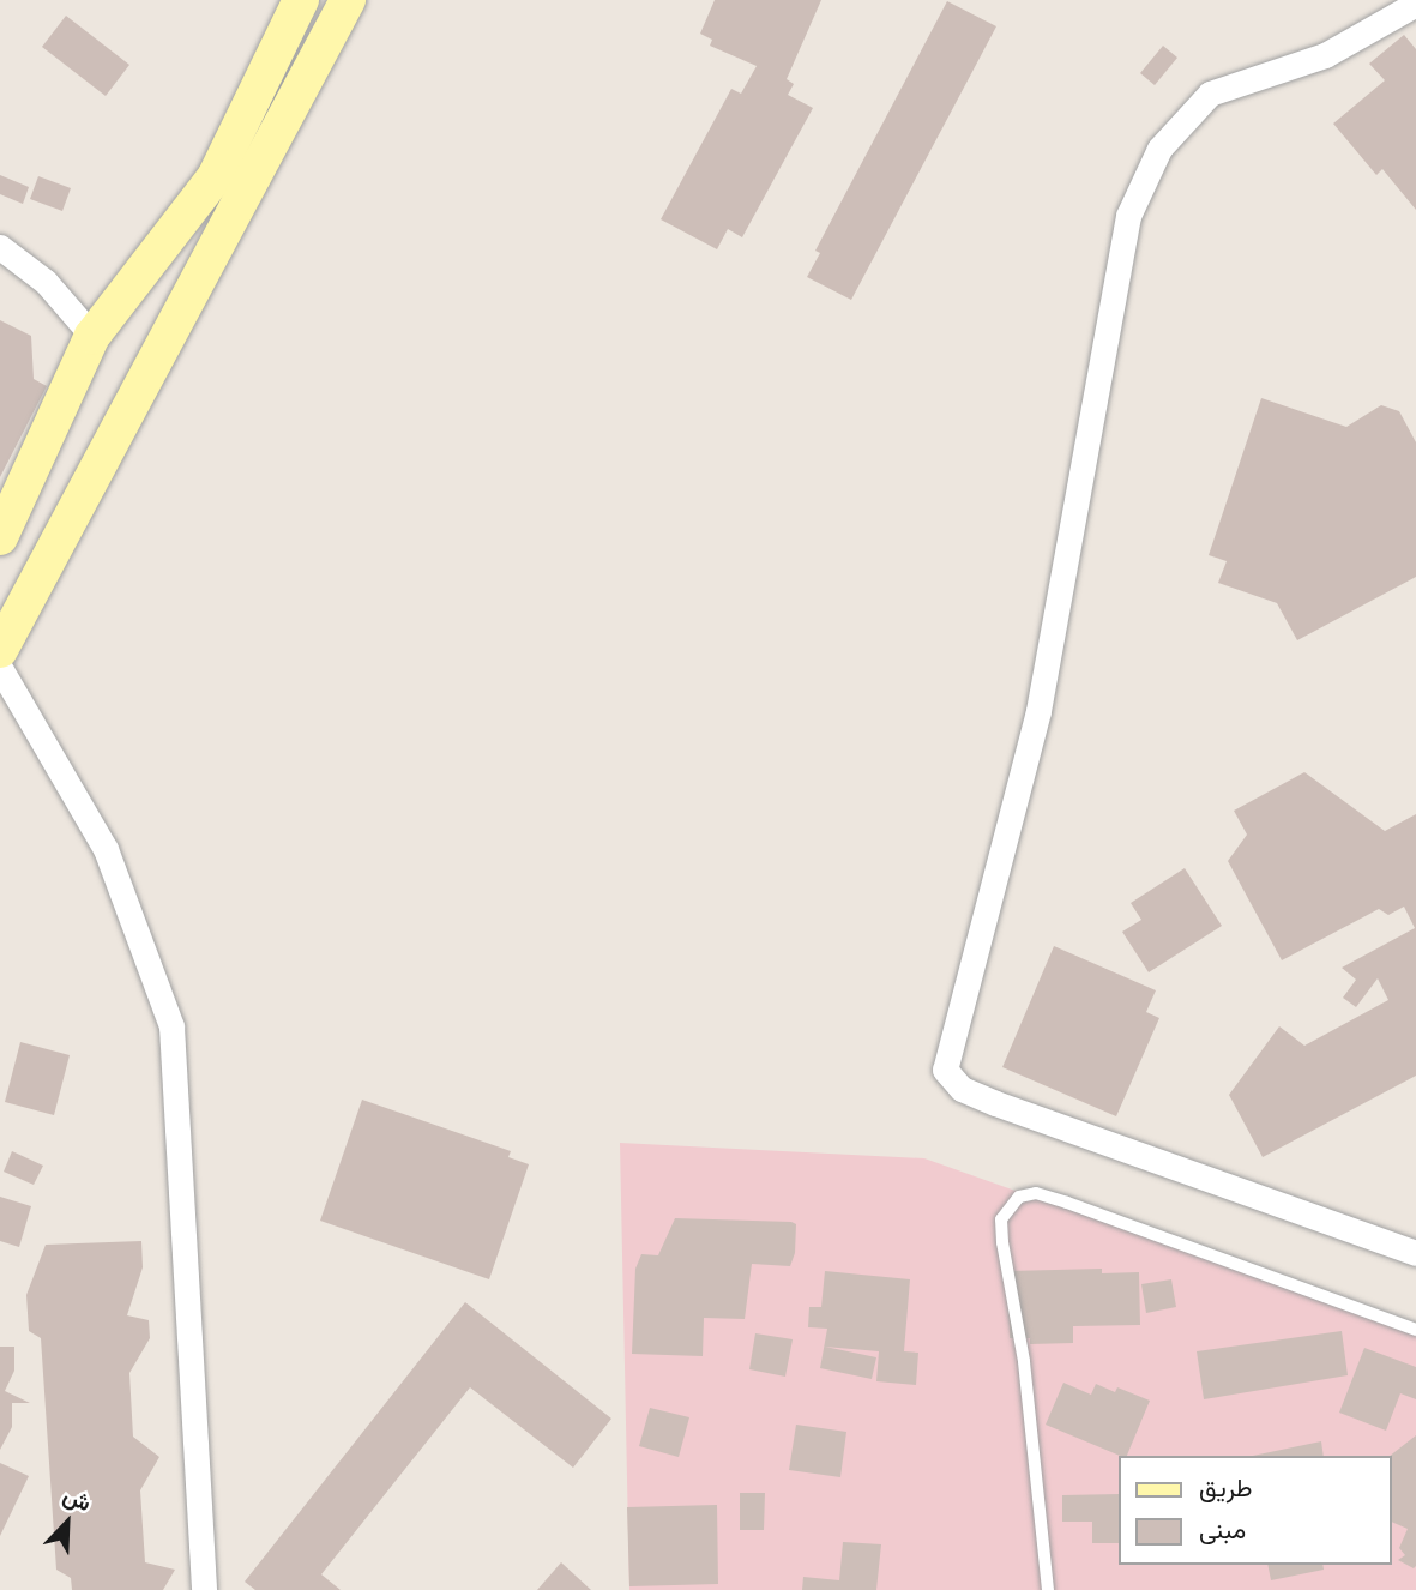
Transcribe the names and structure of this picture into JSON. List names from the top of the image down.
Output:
{
  "legend": ["طريق", "مبنى"],
  "north": "top right"
}
